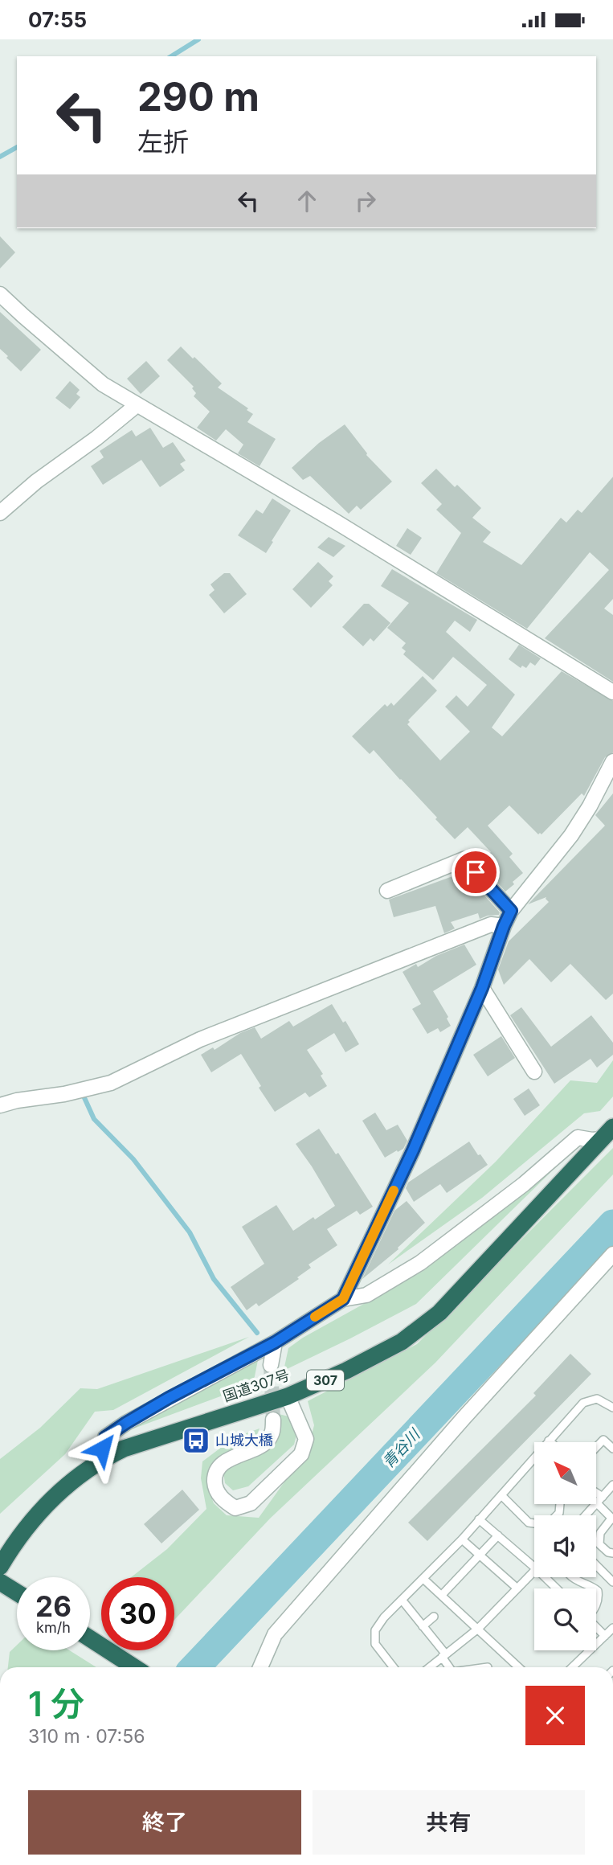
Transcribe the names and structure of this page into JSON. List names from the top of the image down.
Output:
{
  "streets": {
    "highway": ["307", "国道307号"]
  },
  "water": ["青谷川"],
  "places": {
    "bus stop": ["山城大橋"]
  },
  "north": "top left",
  "page": {
    "status": "07:55",
    "turn": ["290 m", "左折"],
    "speed": "26 km/h",
    "limit": "30",
    "heading": ["1 分", "310 m · 07:56"],
    "buttons": ["終了", "共有"]
  }
}
